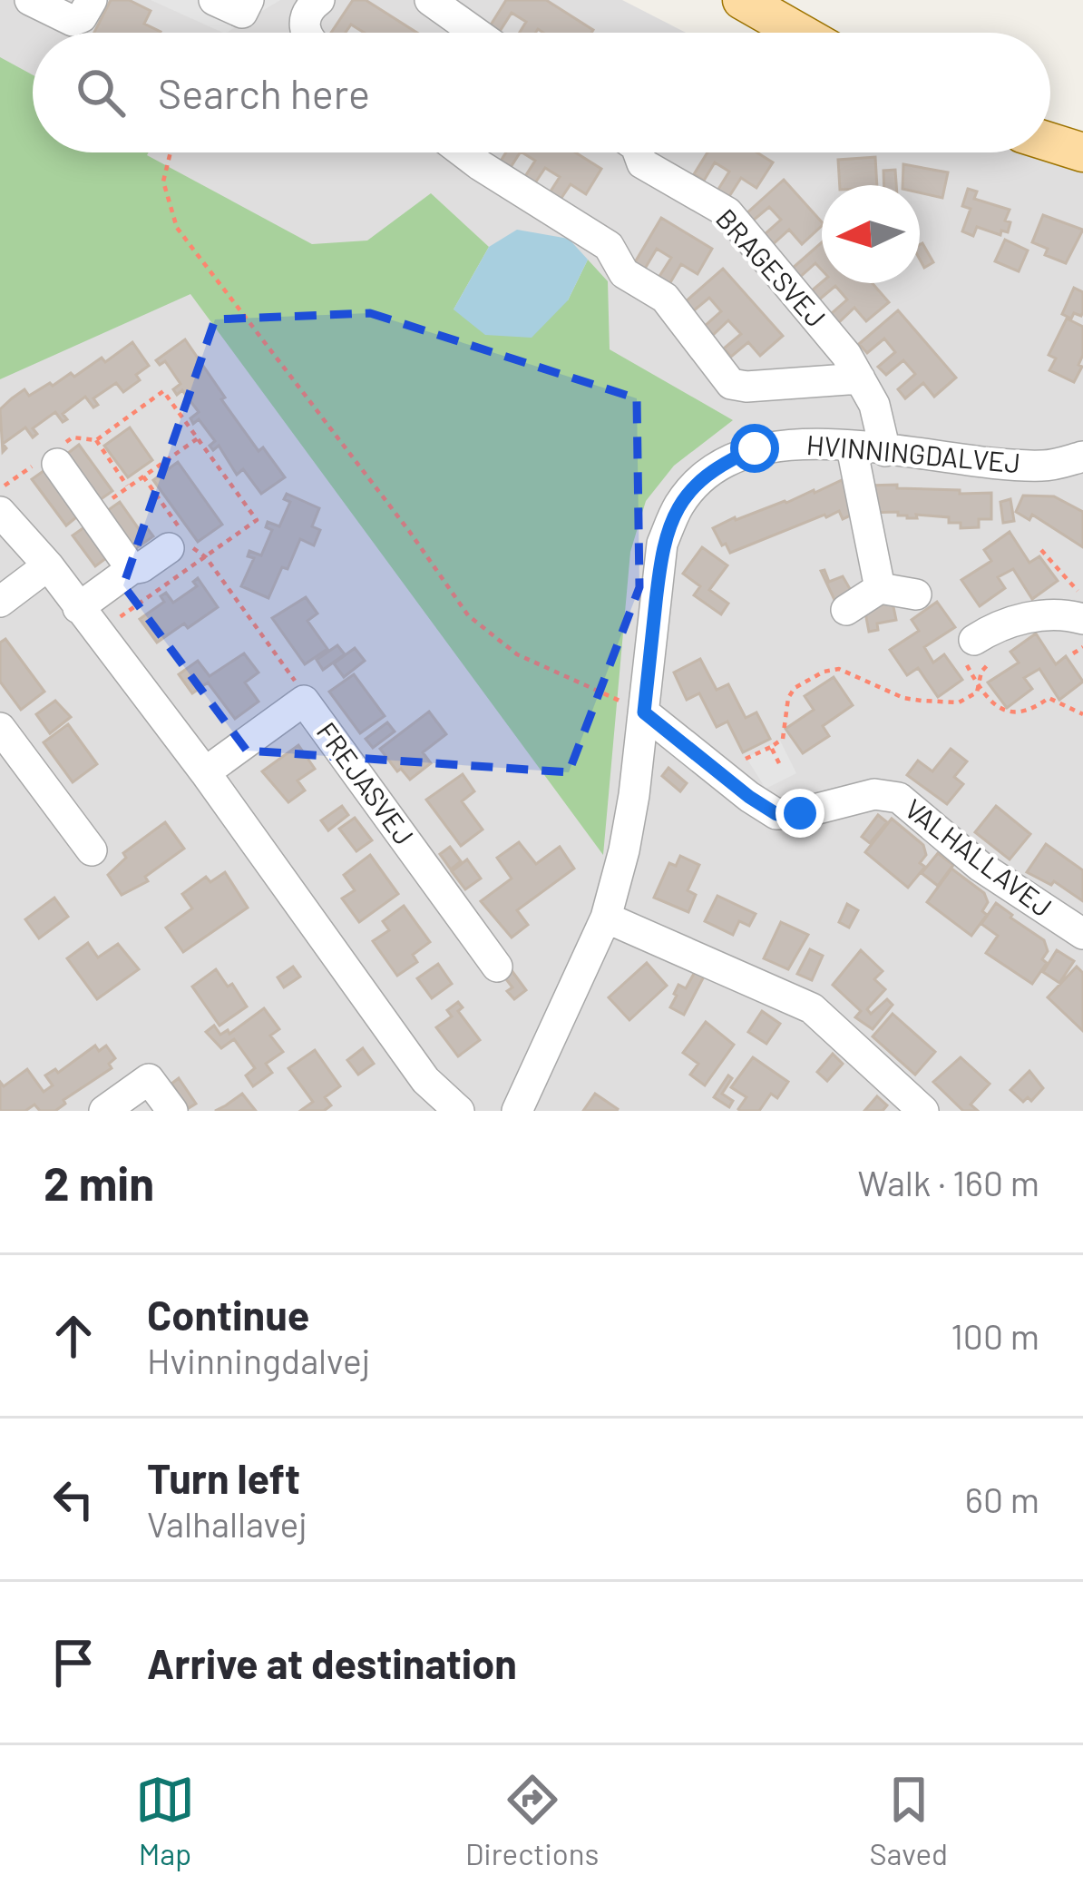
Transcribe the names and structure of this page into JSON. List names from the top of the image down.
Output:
{
  "streets": {
    "street": [
      "BRAGESVEJ",
      "HVINNINGDALVEJ",
      "FREJASVEJ",
      "VALHALLAVEJ"
    ]
  },
  "crossings": [
    ["BRAGESVEJ", "HVINNINGDALVEJ"],
    ["HVINNINGDALVEJ", "VALHALLAVEJ"]
  ],
  "north": "left",
  "page": {
    "search": "Search here",
    "heading": ["2 min", "Walk · 160 m"],
    "list": [
      ["Continue", "Hvinningdalvej", "100 m"],
      ["Turn left", "Valhallavej", "60 m"],
      "Arrive at destination"
    ],
    "nav": ["Map", "Directions", "Saved"]
  }
}
